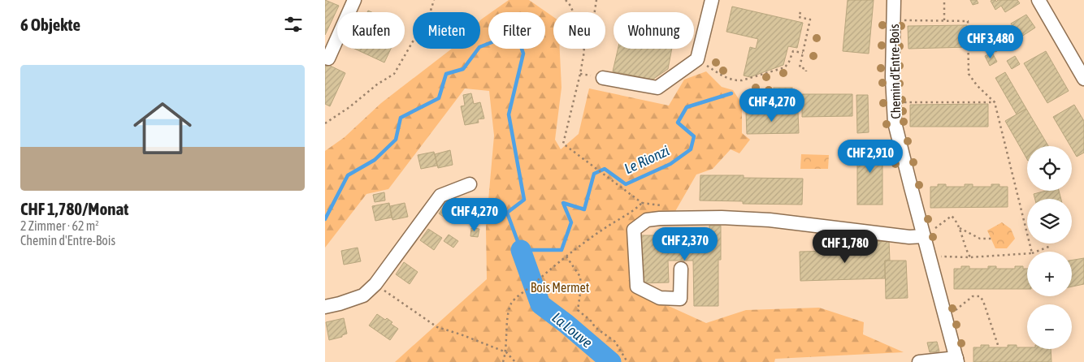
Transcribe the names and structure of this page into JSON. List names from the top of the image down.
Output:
{
  "streets": {
    "street": ["Chemin d'Entre-Bois"]
  },
  "water": ["Le Rionzi", "La Louve"],
  "parks": ["Bois Mermet"],
  "page": {
    "heading": "6 Objekte",
    "chip": [
      "Kaufen",
      "Mieten",
      "Filter",
      "Neu",
      "Wohnung"
    ],
    "price": [
      "CHF 3,480",
      "CHF 4,270",
      "CHF 2,910",
      "CHF 4,270",
      "CHF 2,370",
      "CHF 1,780"
    ],
    "list": [
      {
        "name": "CHF 1,780/Monat",
        "note": "2 Zimmer · 62 m² · Chemin d'Entre-Bois"
      }
    ],
    "map_buttons": ["+", "−"]
  }
}
